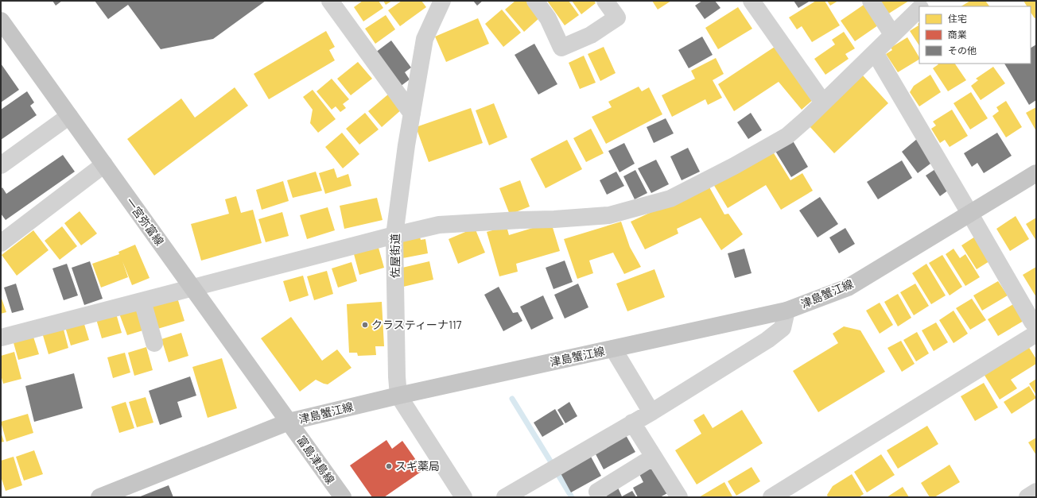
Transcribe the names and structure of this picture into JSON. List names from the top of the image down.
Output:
{
  "streets": {
    "main road": ["一宮弥富線", "津島蟹江線", "富島津島線"],
    "street": ["佐屋街道"]
  },
  "crossings": [
    ["一宮弥富線", "津島蟹江線"],
    ["一宮弥富線", "富島津島線"],
    ["佐屋街道", "津島蟹江線"],
    ["津島蟹江線", "富島津島線"]
  ],
  "places": ["クラスティーナ117", "スギ薬局"],
  "legend": ["住宅", "商業", "その他"]
}
